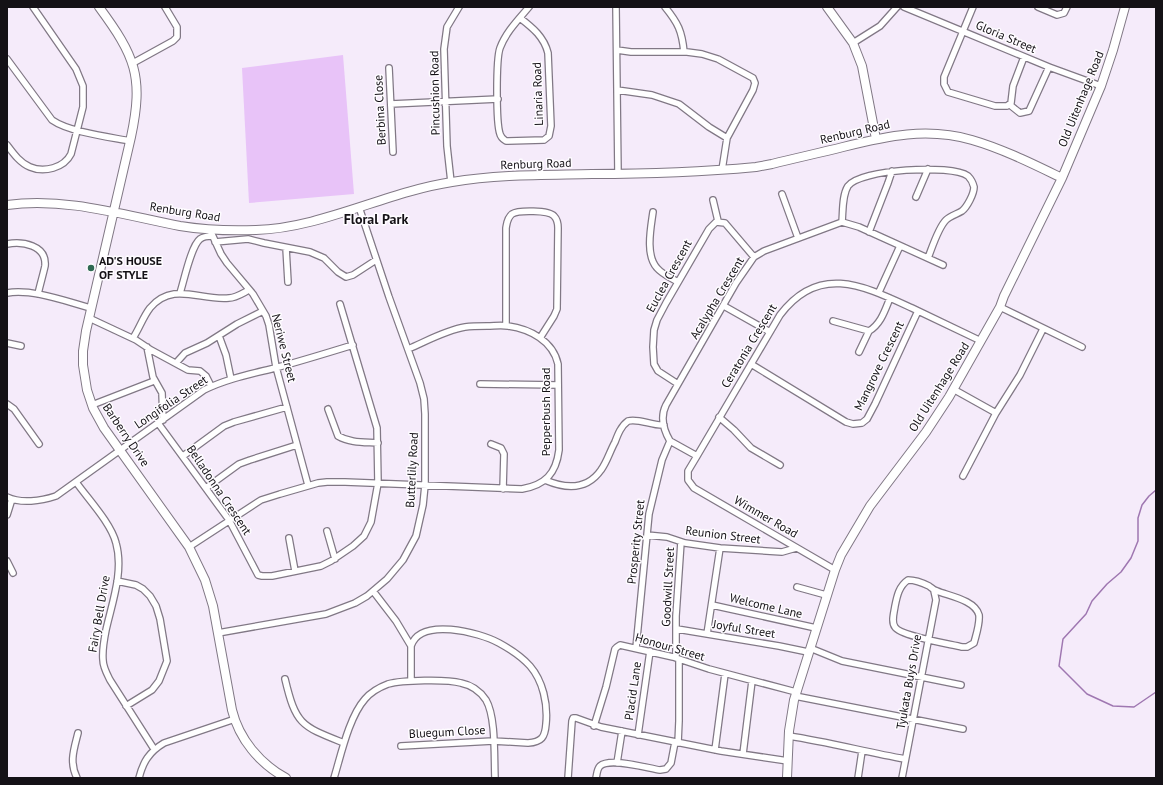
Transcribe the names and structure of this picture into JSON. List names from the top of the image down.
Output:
{
  "streets": {
    "street": [
      "Gloria Street",
      "Pincushion Road",
      "Linaria Road",
      "Old Uitenhage Road",
      "Berbina Close",
      "Renburg Road",
      "Euclea Crescent",
      "Acalypha Crescent",
      "Ceratonia Crescent",
      "Neriwe Street",
      "Mangrove Crescent",
      "Longifolia Street",
      "Pepperbush Road",
      "Barberry Drive",
      "Butterlily Road",
      "Belladonna Crescent",
      "Wimmer Road",
      "Reunion Street",
      "Prosperity Street",
      "Goodwill Street",
      "Welcome Lane",
      "Fairy Bell Drive",
      "Joyful Street",
      "Honour Street",
      "Tyukata Buys Drive",
      "Placid Lane",
      "Bluegum Close"
    ]
  },
  "crossings": [
    ["Gloria Street", "Old Uitenhage Road"],
    ["Pincushion Road", "Renburg Road"],
    ["Old Uitenhage Road", "Renburg Road"],
    ["Old Uitenhage Road", "Ceratonia Crescent"],
    ["Old Uitenhage Road", "Wimmer Road"],
    ["Old Uitenhage Road", "Welcome Lane"],
    ["Old Uitenhage Road", "Joyful Street"],
    ["Old Uitenhage Road", "Honour Street"],
    ["Renburg Road", "Neriwe Street"],
    ["Renburg Road", "Barberry Drive"],
    ["Renburg Road", "Butterlily Road"],
    ["Euclea Crescent", "Acalypha Crescent"],
    ["Acalypha Crescent", "Prosperity Street"],
    ["Ceratonia Crescent", "Mangrove Crescent"],
    ["Ceratonia Crescent", "Wimmer Road"],
    ["Neriwe Street", "Longifolia Street"],
    ["Neriwe Street", "Pepperbush Road"],
    ["Longifolia Street", "Barberry Drive"],
    ["Longifolia Street", "Belladonna Crescent"],
    ["Longifolia Street", "Fairy Bell Drive"],
    ["Pepperbush Road", "Barberry Drive"],
    ["Pepperbush Road", "Butterlily Road"],
    ["Pepperbush Road", "Belladonna Crescent"],
    ["Barberry Drive", "Butterlily Road"],
    ["Wimmer Road", "Reunion Street"],
    ["Reunion Street", "Prosperity Street"],
    ["Reunion Street", "Goodwill Street"],
    ["Prosperity Street", "Honour Street"],
    ["Goodwill Street", "Joyful Street"],
    ["Goodwill Street", "Honour Street"],
    ["Joyful Street", "Tyukata Buys Drive"],
    ["Honour Street", "Tyukata Buys Drive"],
    ["Honour Street", "Placid Lane"]
  ],
  "districts": ["Floral Park"],
  "places": ["AD'S HOUSE OF STYLE"]
}
